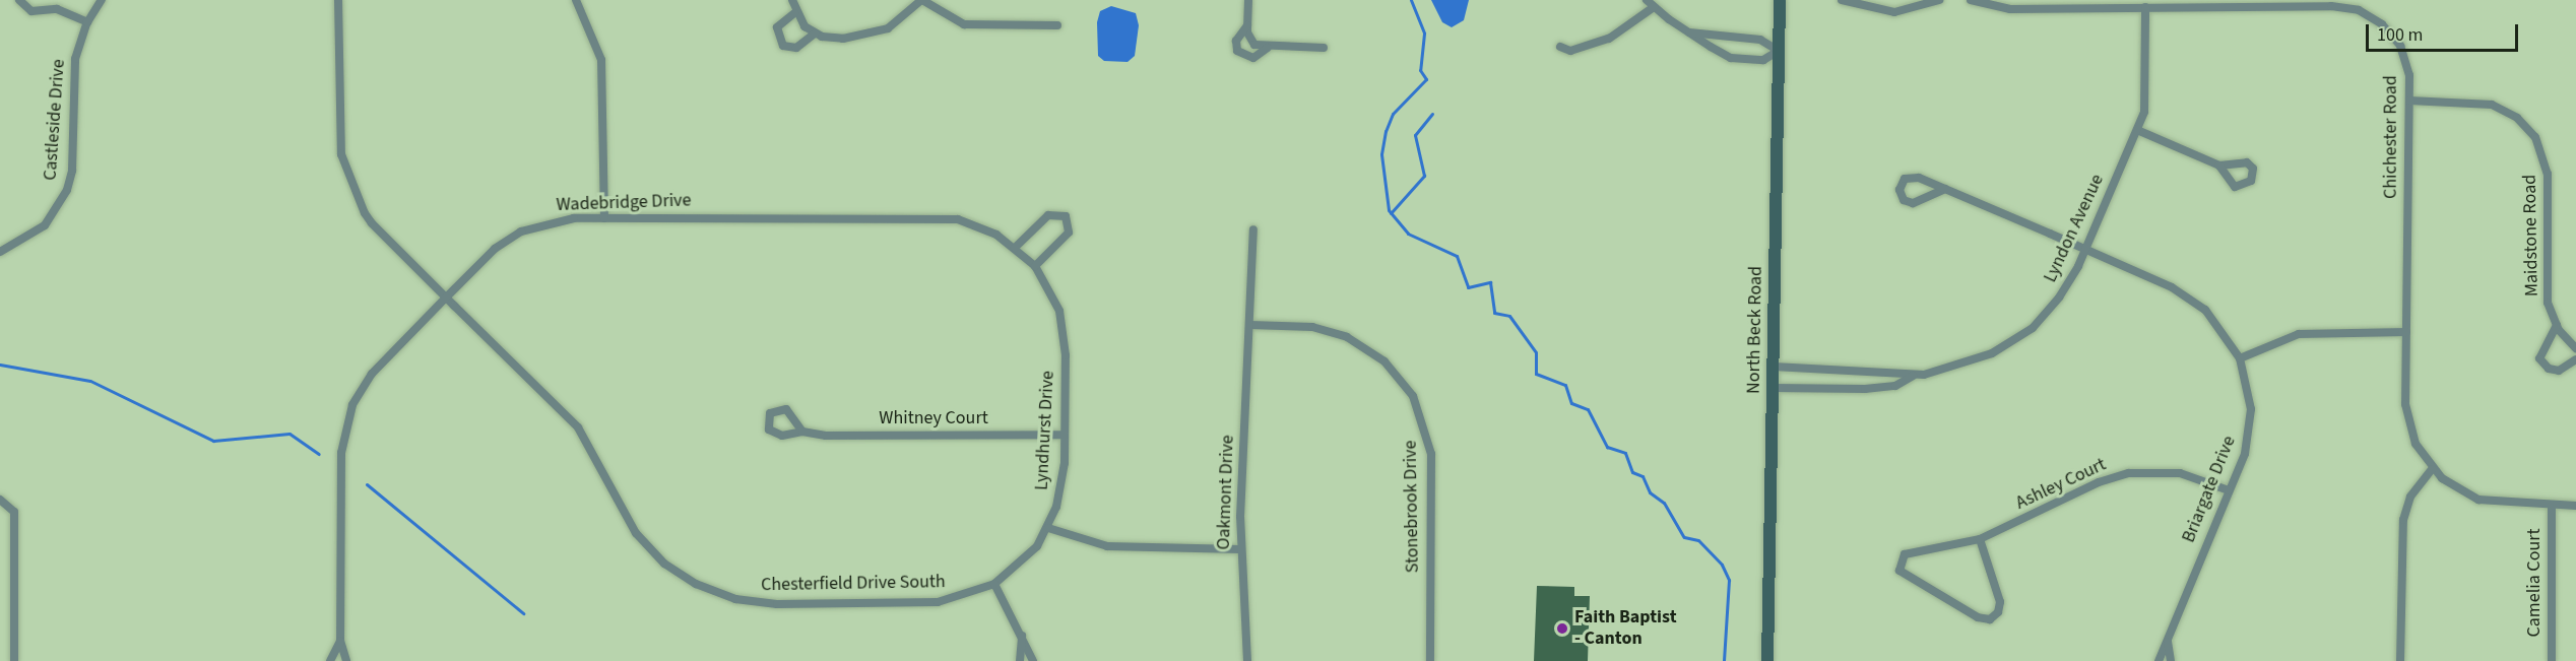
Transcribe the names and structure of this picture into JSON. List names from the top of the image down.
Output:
{
  "streets": {
    "main road": ["North Beck Road"],
    "street": [
      "Castleside Drive",
      "Chichester Road",
      "Wadebridge Drive",
      "Lyndon Avenue",
      "Maidstone Road",
      "Whitney Court",
      "Lyndhurst Drive",
      "Ashley Court",
      "Briargate Drive",
      "Oakmont Drive",
      "Stonebrook Drive",
      "Camelia Court",
      "Chesterfield Drive South"
    ]
  },
  "crossings": [
    ["Chichester Road", "Lyndon Avenue"],
    ["Chichester Road", "Maidstone Road"],
    ["Chichester Road", "Camelia Court"],
    ["Wadebridge Drive", "Lyndhurst Drive"],
    ["Wadebridge Drive", "Chesterfield Drive South"],
    ["Lyndon Avenue", "North Beck Road"],
    ["Lyndon Avenue", "Briargate Drive"],
    ["Whitney Court", "Lyndhurst Drive"],
    ["Lyndhurst Drive", "Chesterfield Drive South"],
    ["Ashley Court", "Briargate Drive"],
    ["Oakmont Drive", "Stonebrook Drive"]
  ],
  "places": ["Faith Baptist - Canton"],
  "scale_bar": "100 m"
}
